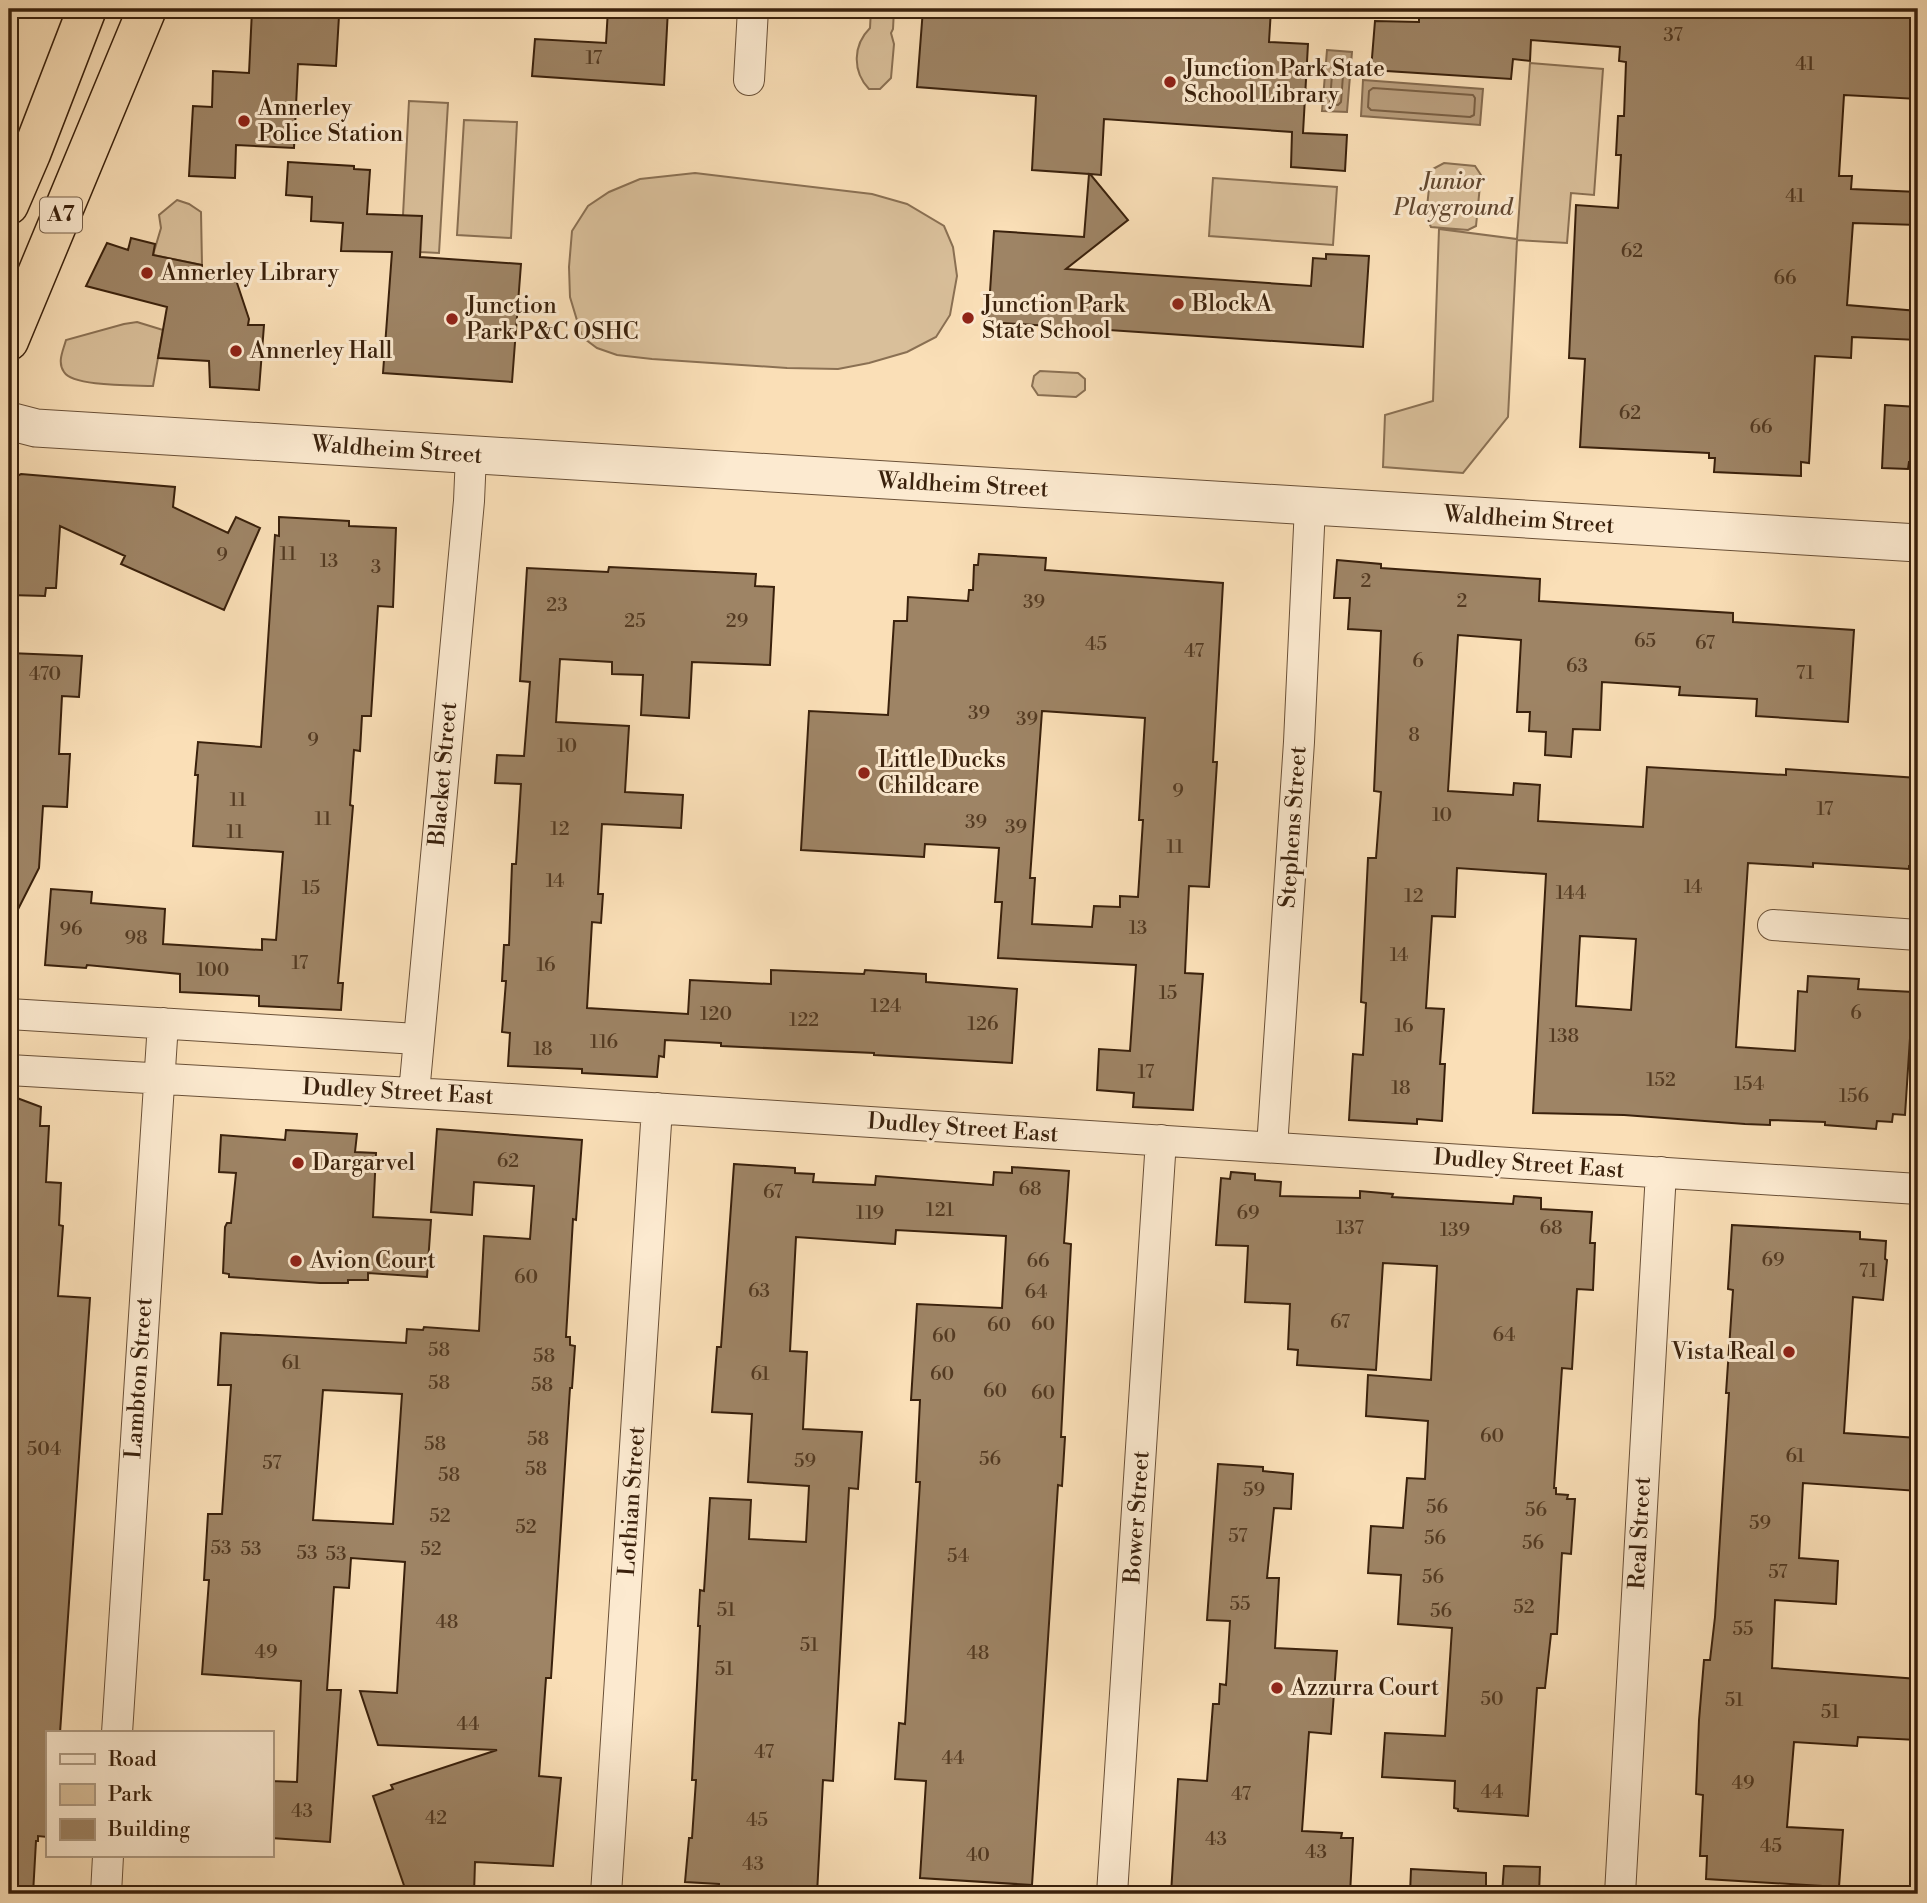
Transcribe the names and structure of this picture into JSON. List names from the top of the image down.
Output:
{
  "streets": {
    "highway": ["A7"],
    "street": [
      "Waldheim Street",
      "Blacket Street",
      "Stephens Street",
      "Dudley Street East",
      "Lambton Street",
      "Lothian Street",
      "Bower Street",
      "Real Street"
    ]
  },
  "crossings": [
    ["Waldheim Street", "Blacket Street"],
    ["Waldheim Street", "Stephens Street"],
    ["Blacket Street", "Dudley Street East"],
    ["Stephens Street", "Dudley Street East"],
    ["Dudley Street East", "Lambton Street"],
    ["Dudley Street East", "Lothian Street"],
    ["Dudley Street East", "Bower Street"],
    ["Dudley Street East", "Real Street"]
  ],
  "parks": ["Junior Playground"],
  "places": [
    "Junction Park State School Library",
    "Annerley Police Station",
    "Annerley Library",
    "Block A",
    "Junction Park State School",
    "Junction Park P&C OSHC",
    "Annerley Hall",
    "Little Ducks Childcare",
    "Dargarvel",
    "Avion Court",
    "Vista Real",
    "Azzurra Court"
  ],
  "house_numbers": [
    "37",
    "17",
    "41",
    "41",
    "62",
    "66",
    "62",
    "66",
    "11",
    "9",
    "13",
    "3",
    "2",
    "2",
    "39",
    "23",
    "25",
    "29",
    "65",
    "67",
    "45",
    "47",
    "6",
    "63",
    "71",
    "470",
    "39",
    "39",
    "8",
    "9",
    "10",
    "9",
    "11",
    "17",
    "10",
    "11",
    "39",
    "39",
    "12",
    "11",
    "11",
    "14",
    "14",
    "15",
    "144",
    "12",
    "13",
    "96",
    "98",
    "14",
    "17",
    "16",
    "100",
    "15",
    "124",
    "6",
    "120",
    "122",
    "126",
    "16",
    "138",
    "116",
    "18",
    "17",
    "152",
    "154",
    "18",
    "156",
    "62",
    "68",
    "67",
    "121",
    "119",
    "69",
    "137",
    "68",
    "139",
    "69",
    "66",
    "71",
    "60",
    "63",
    "64",
    "67",
    "60",
    "60",
    "64",
    "60",
    "58",
    "58",
    "61",
    "61",
    "60",
    "58",
    "58",
    "60",
    "60",
    "60",
    "58",
    "58",
    "504",
    "61",
    "56",
    "59",
    "57",
    "58",
    "58",
    "59",
    "56",
    "56",
    "52",
    "59",
    "52",
    "57",
    "56",
    "56",
    "53",
    "53",
    "52",
    "53",
    "53",
    "54",
    "57",
    "56",
    "55",
    "52",
    "51",
    "56",
    "48",
    "55",
    "51",
    "49",
    "48",
    "51",
    "50",
    "51",
    "51",
    "44",
    "47",
    "44",
    "49",
    "44",
    "47",
    "43",
    "42",
    "45",
    "43",
    "45",
    "43",
    "40",
    "43"
  ],
  "legend": ["Road", "Park", "Building"]
}
